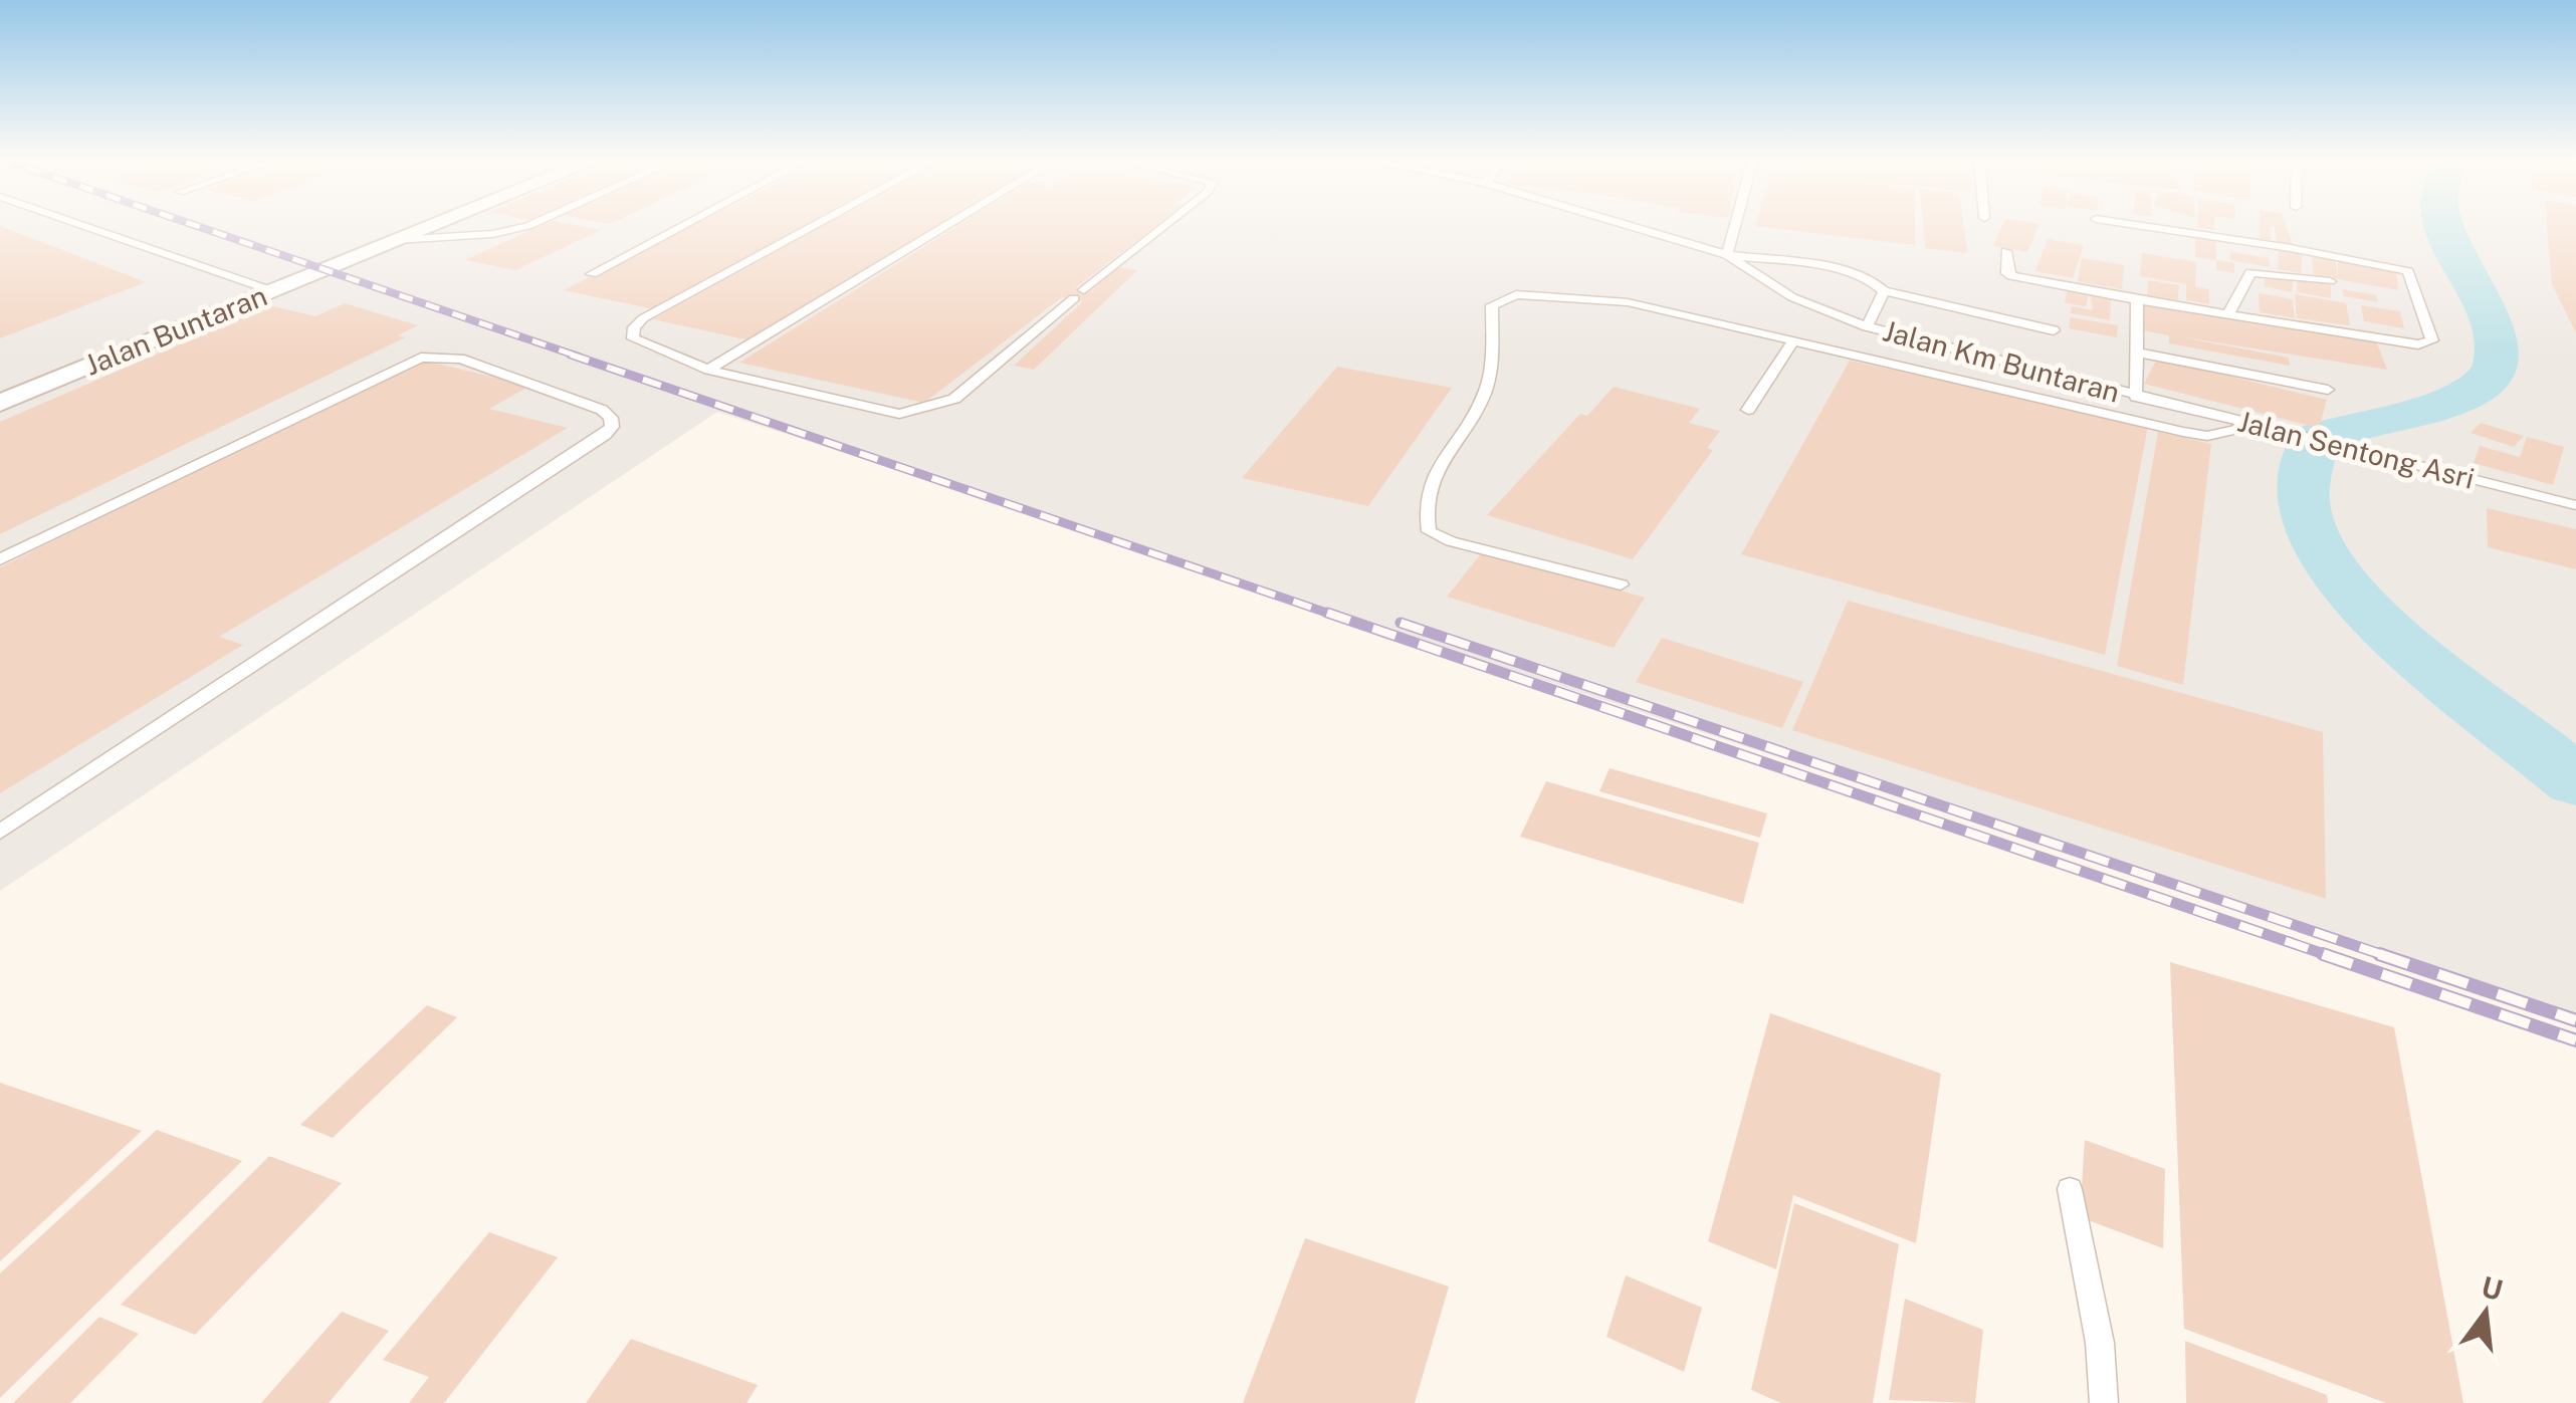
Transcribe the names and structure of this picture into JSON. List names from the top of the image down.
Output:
{
  "streets": {
    "street": ["Jalan Buntaran"],
    "lane": ["Jalan Km Buntaran", "Jalan Sentong Asri"]
  },
  "crossings": [
    ["Jalan Km Buntaran", "Jalan Sentong Asri"]
  ],
  "north": "top"
}
